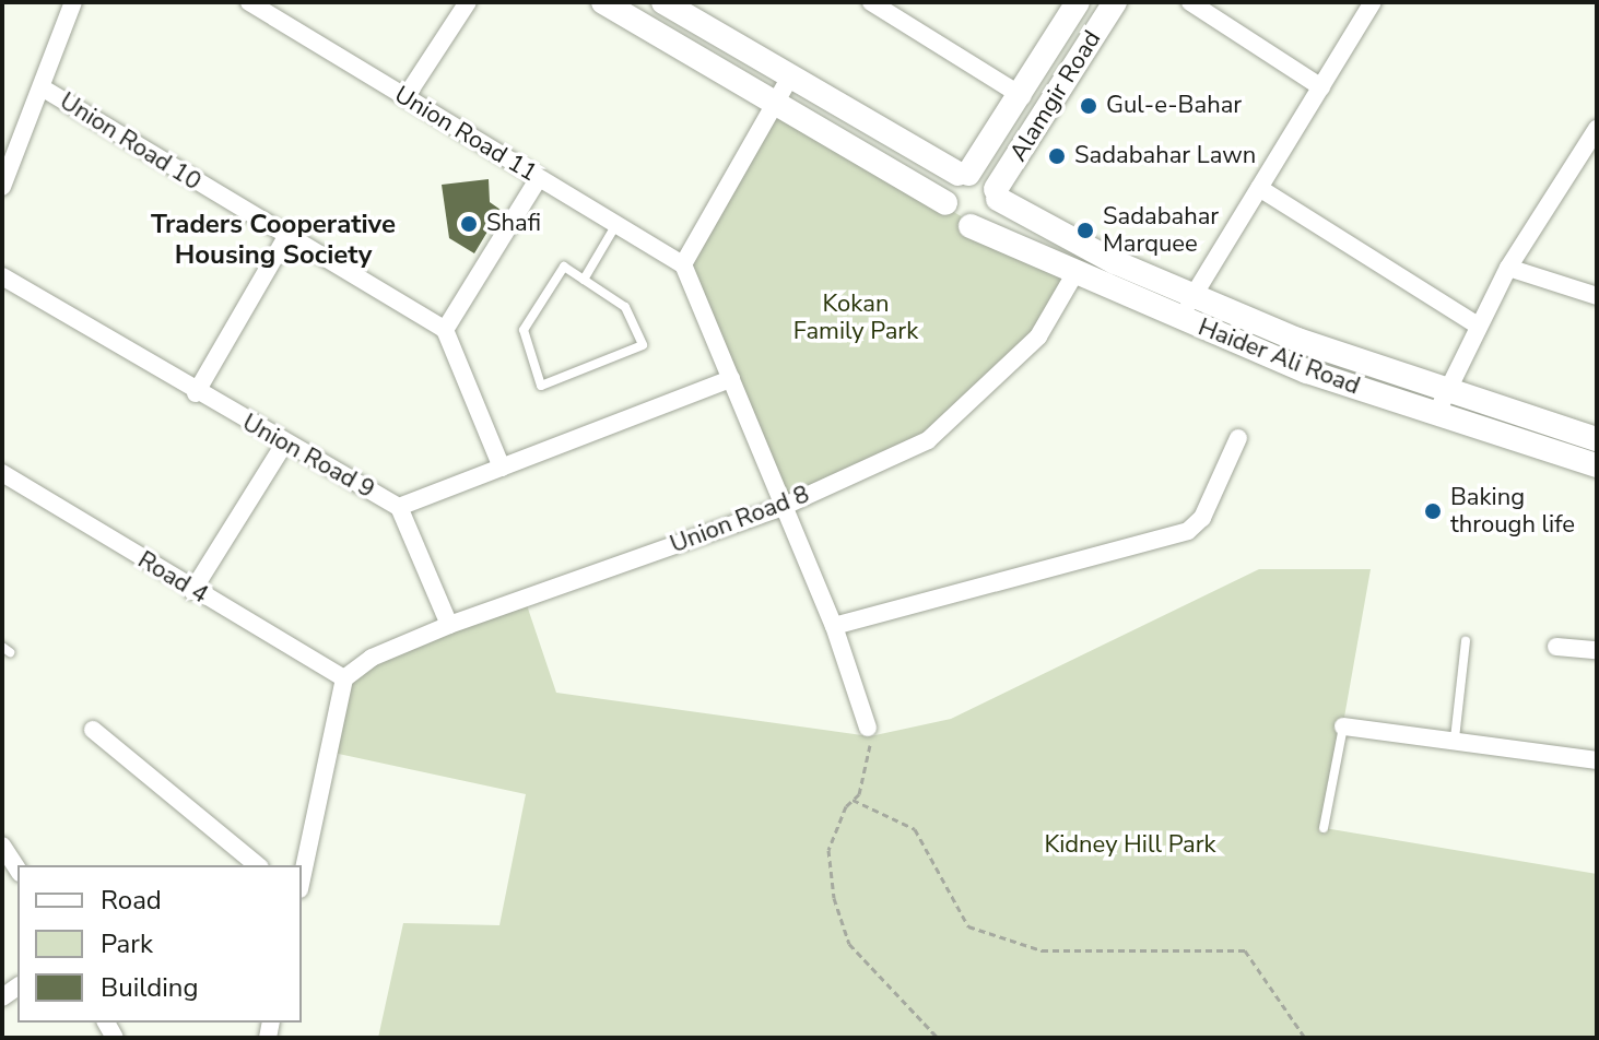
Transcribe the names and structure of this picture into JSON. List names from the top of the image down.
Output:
{
  "streets": {
    "main road": ["Alamgir Road", "Haider Ali Road"],
    "street": [
      "Union Road 11",
      "Union Road 10",
      "Union Road 9",
      "Union Road 8",
      "Road 4"
    ]
  },
  "crossings": [
    ["Alamgir Road", "Haider Ali Road"],
    ["Haider Ali Road", "Union Road 8"],
    ["Union Road 8", "Road 4"]
  ],
  "districts": ["Traders Cooperative Housing Society"],
  "parks": ["Kokan Family Park", "Kidney Hill Park"],
  "places": [
    "Gul-e-Bahar",
    "Sadabahar Lawn",
    "Shafi",
    "Sadabahar Marquee",
    "Baking through life"
  ],
  "legend": ["Road", "Park", "Building"]
}
